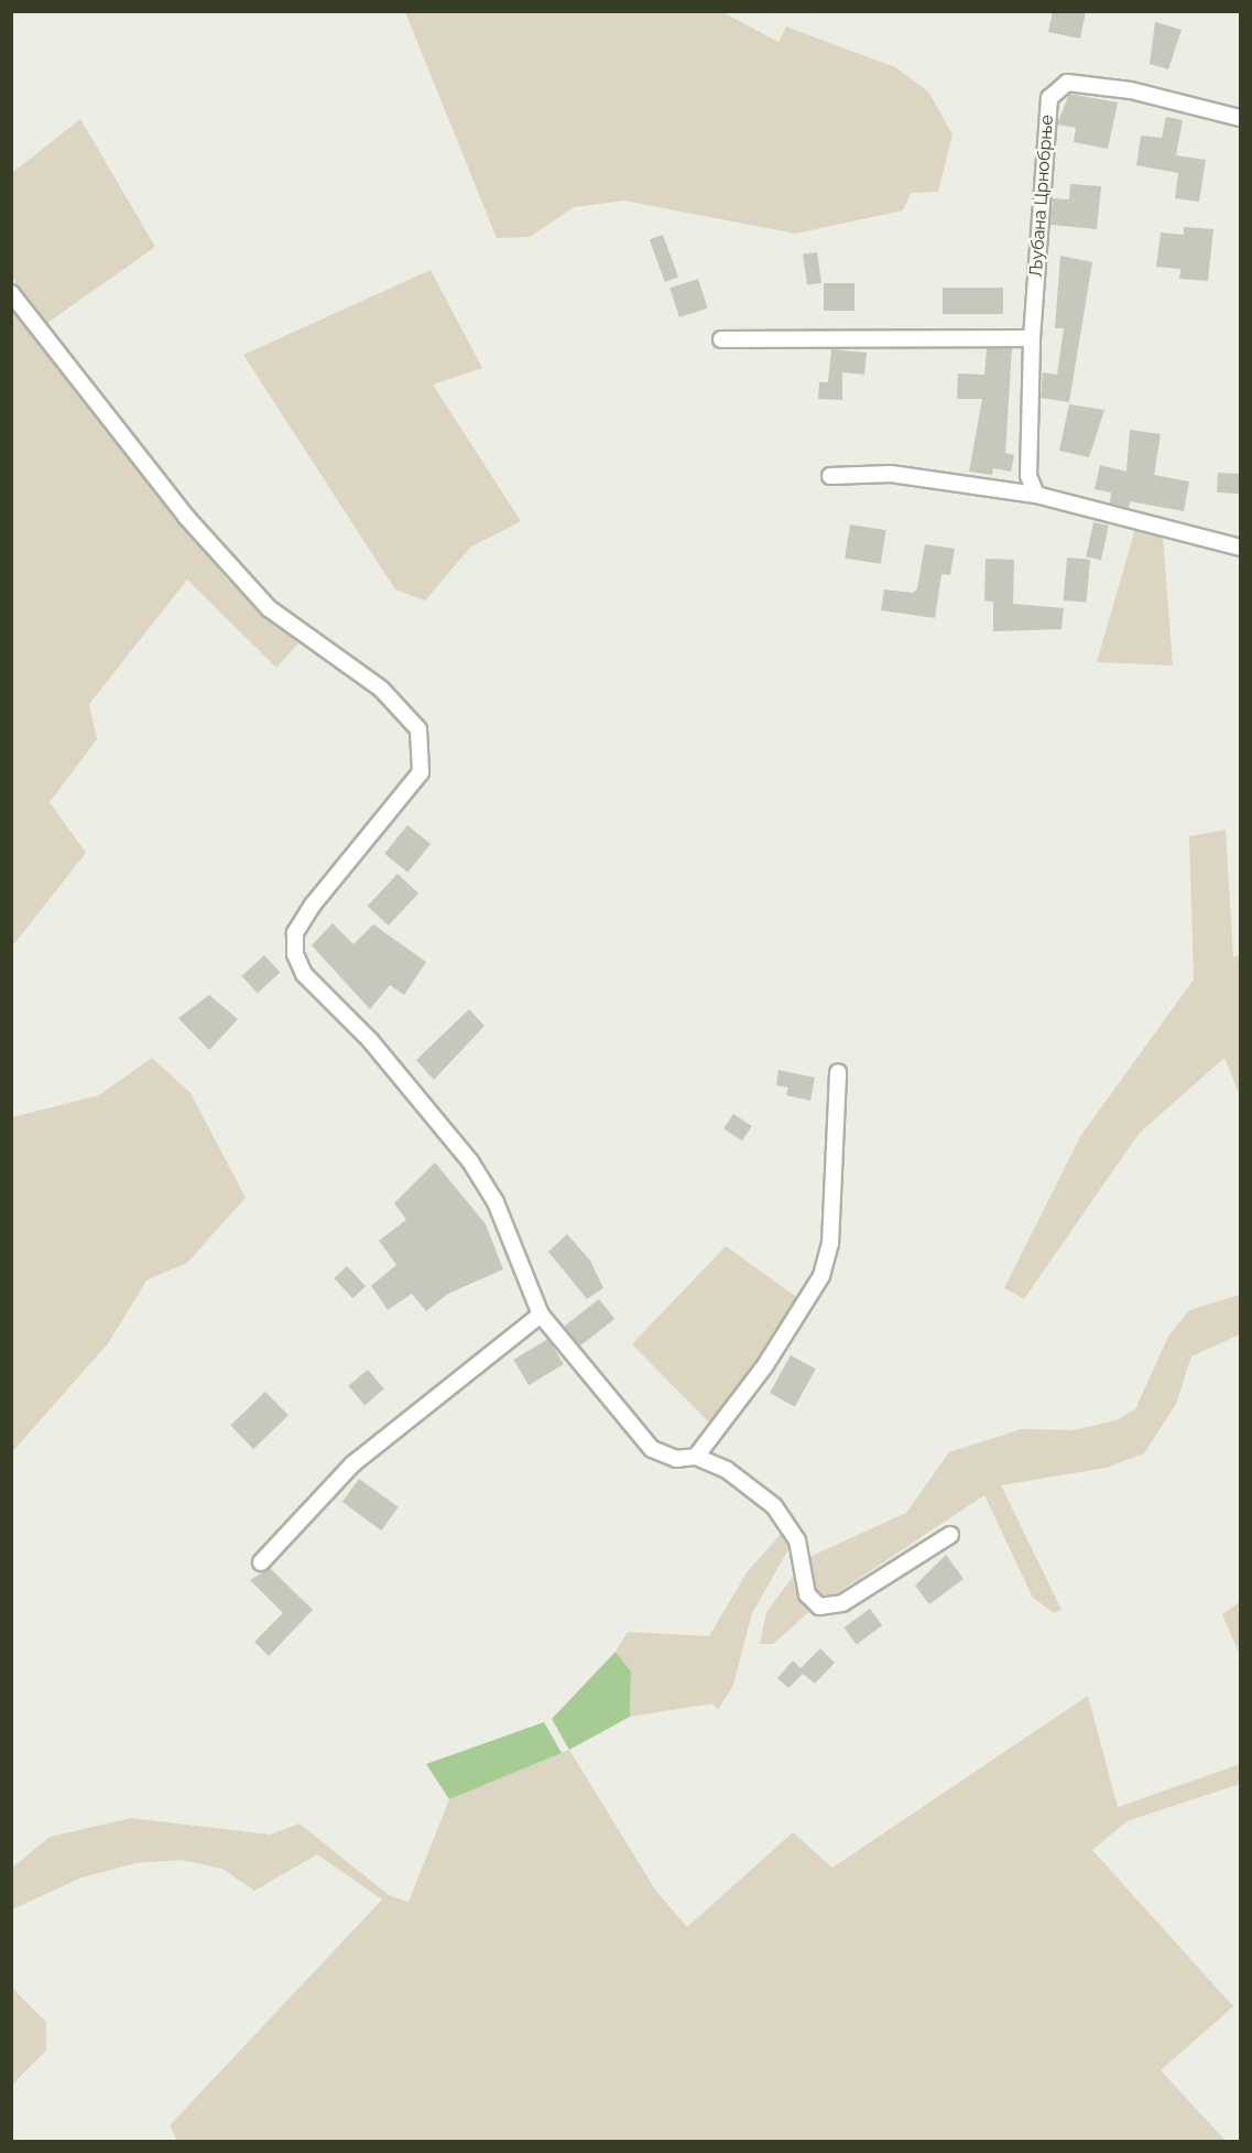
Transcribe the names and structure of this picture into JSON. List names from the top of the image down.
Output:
{
  "streets": {
    "street": ["Љубана Црнобрње"]
  }
}
